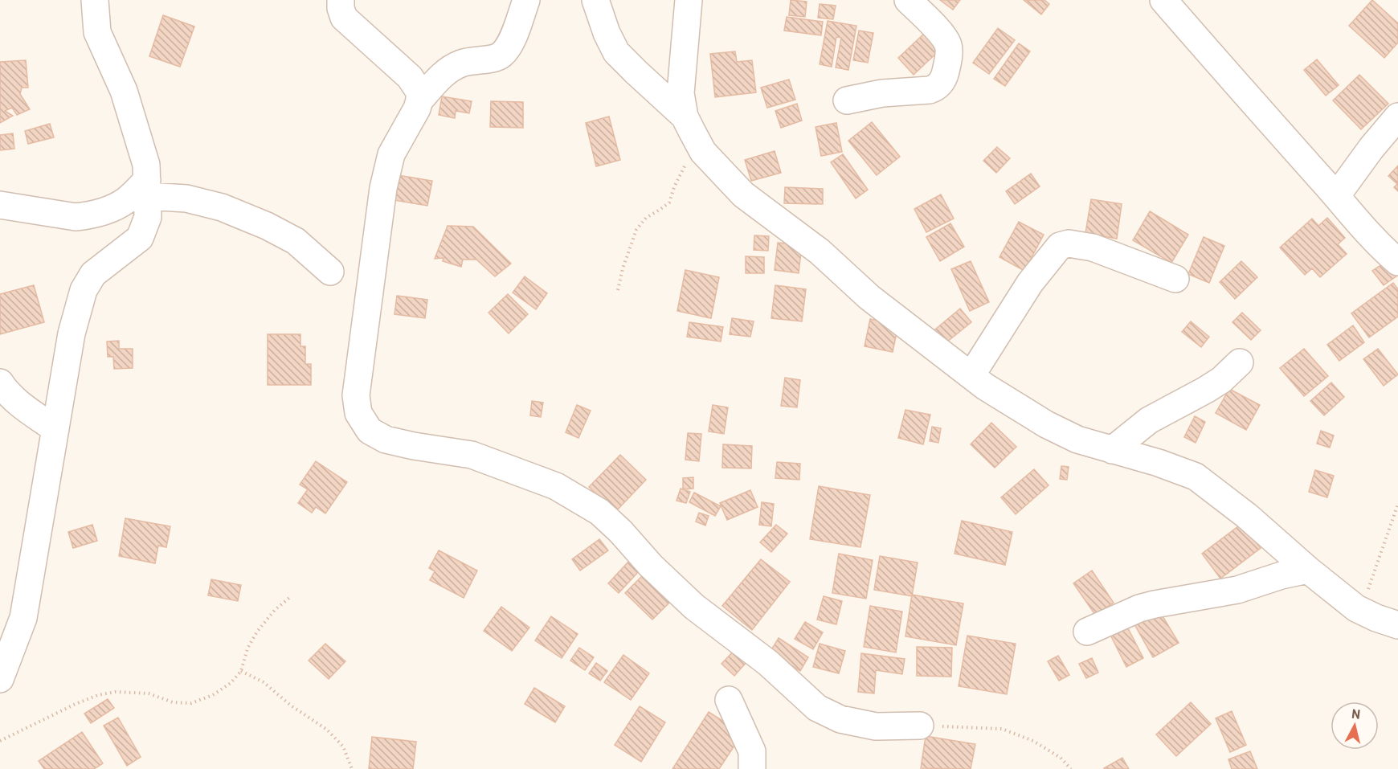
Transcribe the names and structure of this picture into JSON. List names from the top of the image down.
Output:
{
  "north": "top"
}
